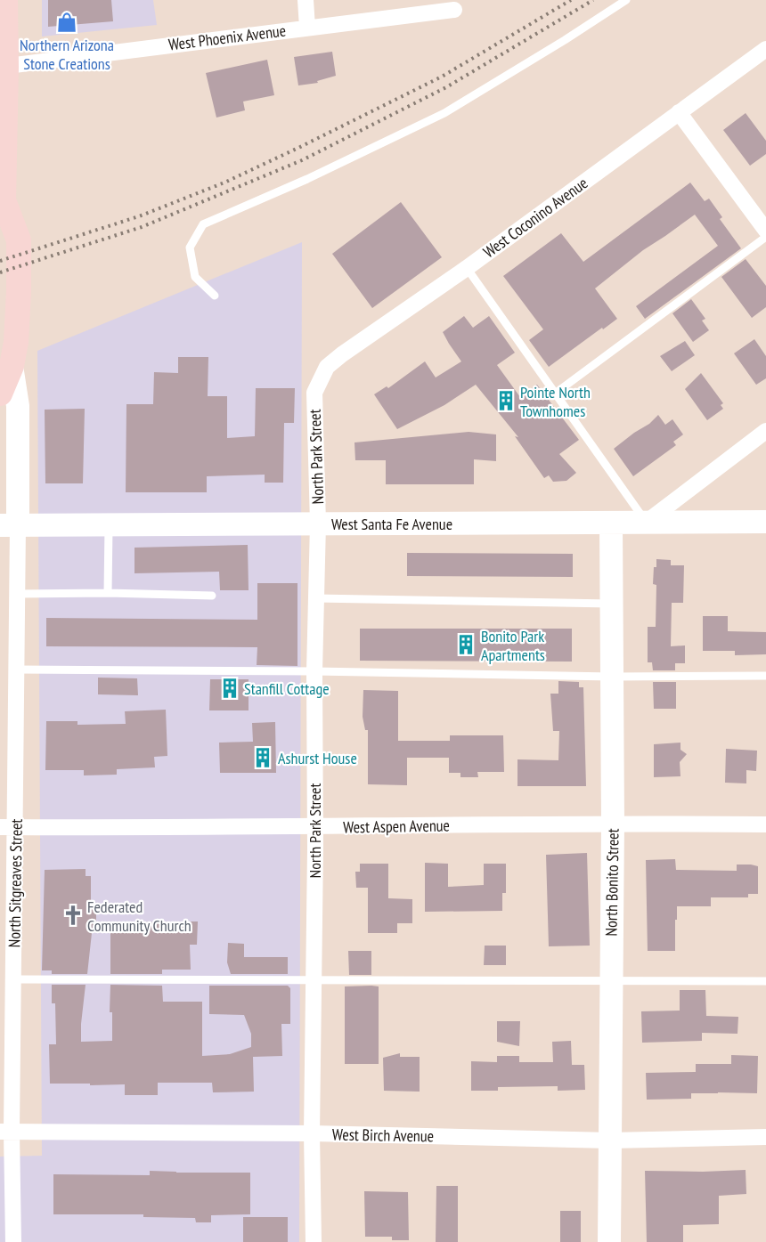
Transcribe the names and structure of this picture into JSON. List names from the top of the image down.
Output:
{
  "streets": {
    "street": [
      "West Phoenix Avenue",
      "West Coconino Avenue",
      "North Park Street",
      "West Santa Fe Avenue",
      "West Aspen Avenue",
      "North Bonito Street",
      "North Sitgreaves Street",
      "West Birch Avenue"
    ]
  },
  "crossings": [
    ["West Coconino Avenue", "North Park Street"],
    ["North Park Street", "West Santa Fe Avenue"],
    ["North Park Street", "West Aspen Avenue"],
    ["North Park Street", "West Birch Avenue"],
    ["West Santa Fe Avenue", "North Bonito Street"],
    ["West Santa Fe Avenue", "North Sitgreaves Street"],
    ["West Aspen Avenue", "North Bonito Street"],
    ["West Aspen Avenue", "North Sitgreaves Street"],
    ["North Bonito Street", "West Birch Avenue"],
    ["North Sitgreaves Street", "West Birch Avenue"]
  ],
  "places": {
    "shop": ["Northern Arizona Stone Creations"],
    "building": [
      "Pointe North Townhomes",
      "Bonito Park Apartments",
      "Stanfill Cottage",
      "Ashurst House"
    ],
    "church": ["Federated Community Church"]
  }
}
